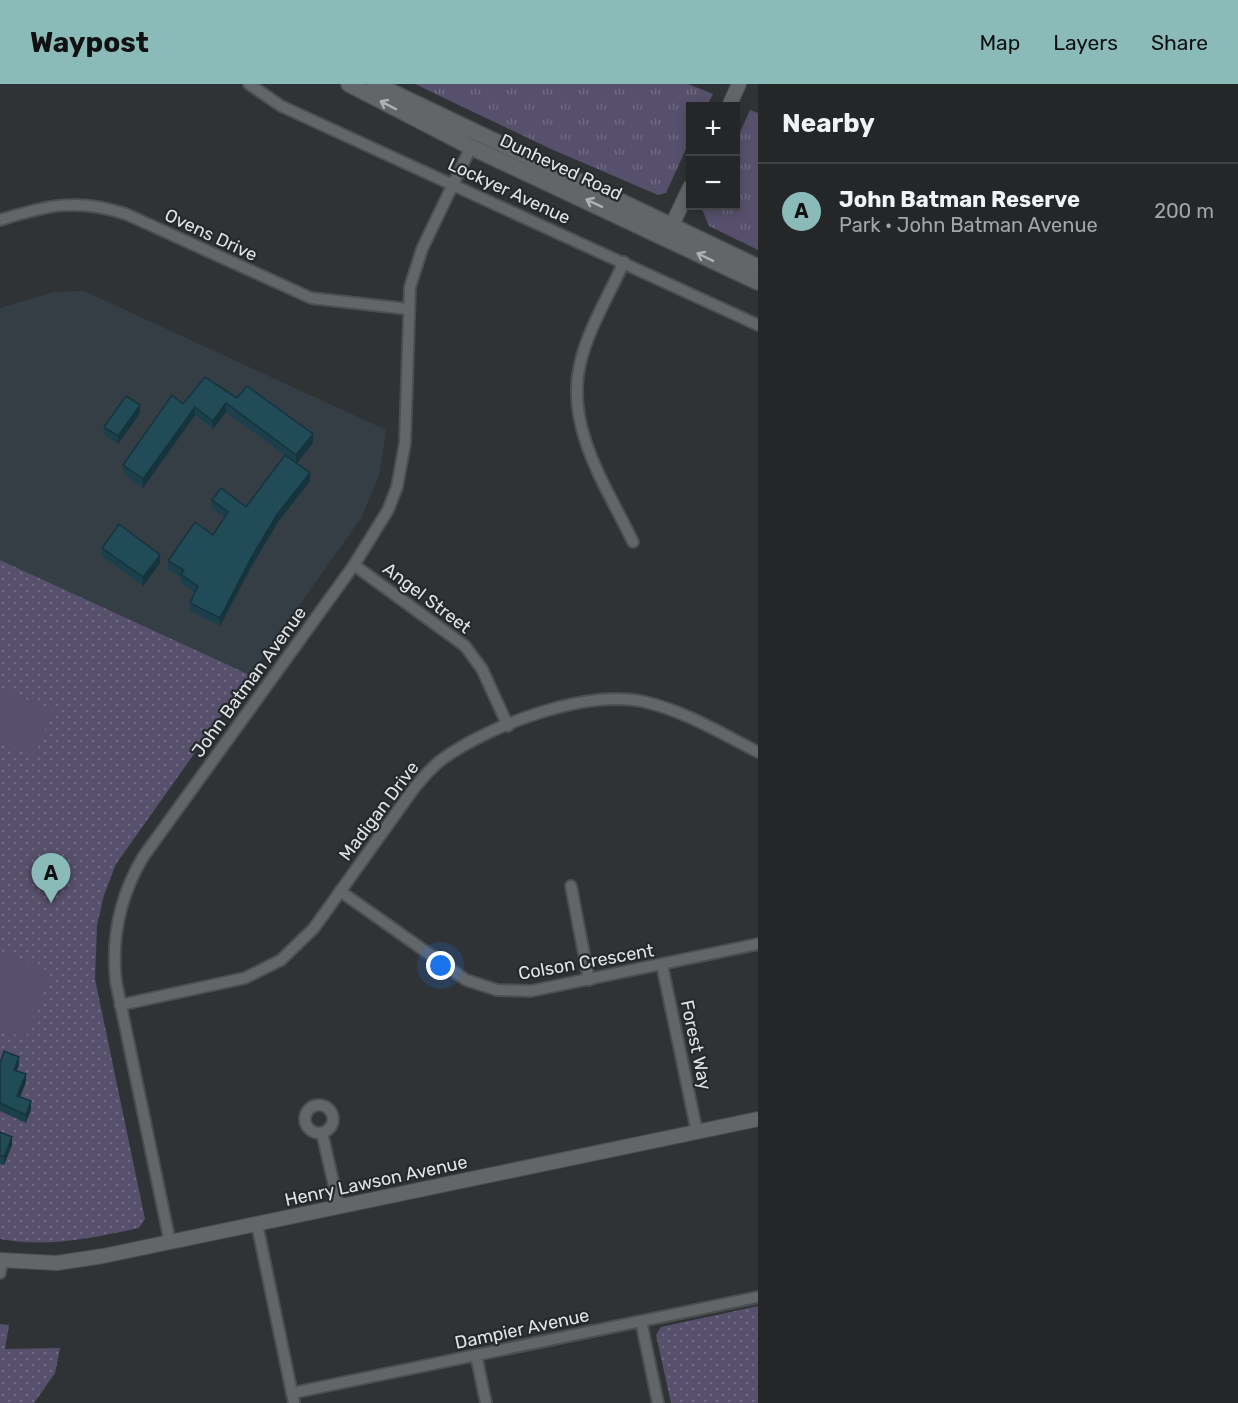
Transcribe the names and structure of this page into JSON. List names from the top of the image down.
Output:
{
  "streets": {
    "main road": ["Dunheved Road"],
    "street": [
      "Lockyer Avenue",
      "Ovens Drive",
      "Angel Street",
      "John Batman Avenue",
      "Madigan Drive",
      "Colson Crescent",
      "Forest Way",
      "Henry Lawson Avenue",
      "Dampier Avenue"
    ]
  },
  "crossings": [
    ["Dunheved Road", "John Batman Avenue"],
    ["Lockyer Avenue", "John Batman Avenue"],
    ["Ovens Drive", "John Batman Avenue"],
    ["Angel Street", "John Batman Avenue"],
    ["Angel Street", "Madigan Drive"],
    ["John Batman Avenue", "Madigan Drive"],
    ["John Batman Avenue", "Henry Lawson Avenue"],
    ["Madigan Drive", "Colson Crescent"],
    ["Colson Crescent", "Forest Way"],
    ["Forest Way", "Henry Lawson Avenue"]
  ],
  "page": {
    "header": "Waypost",
    "nav": ["Map", "Layers", "Share"],
    "heading": "Nearby",
    "map_buttons": ["+", "−"],
    "list": [
      {
        "mark": "A",
        "name": "John Batman Reserve",
        "note": "Park · John Batman Avenue",
        "value": "200 m"
      }
    ],
    "pins": "A"
  }
}
